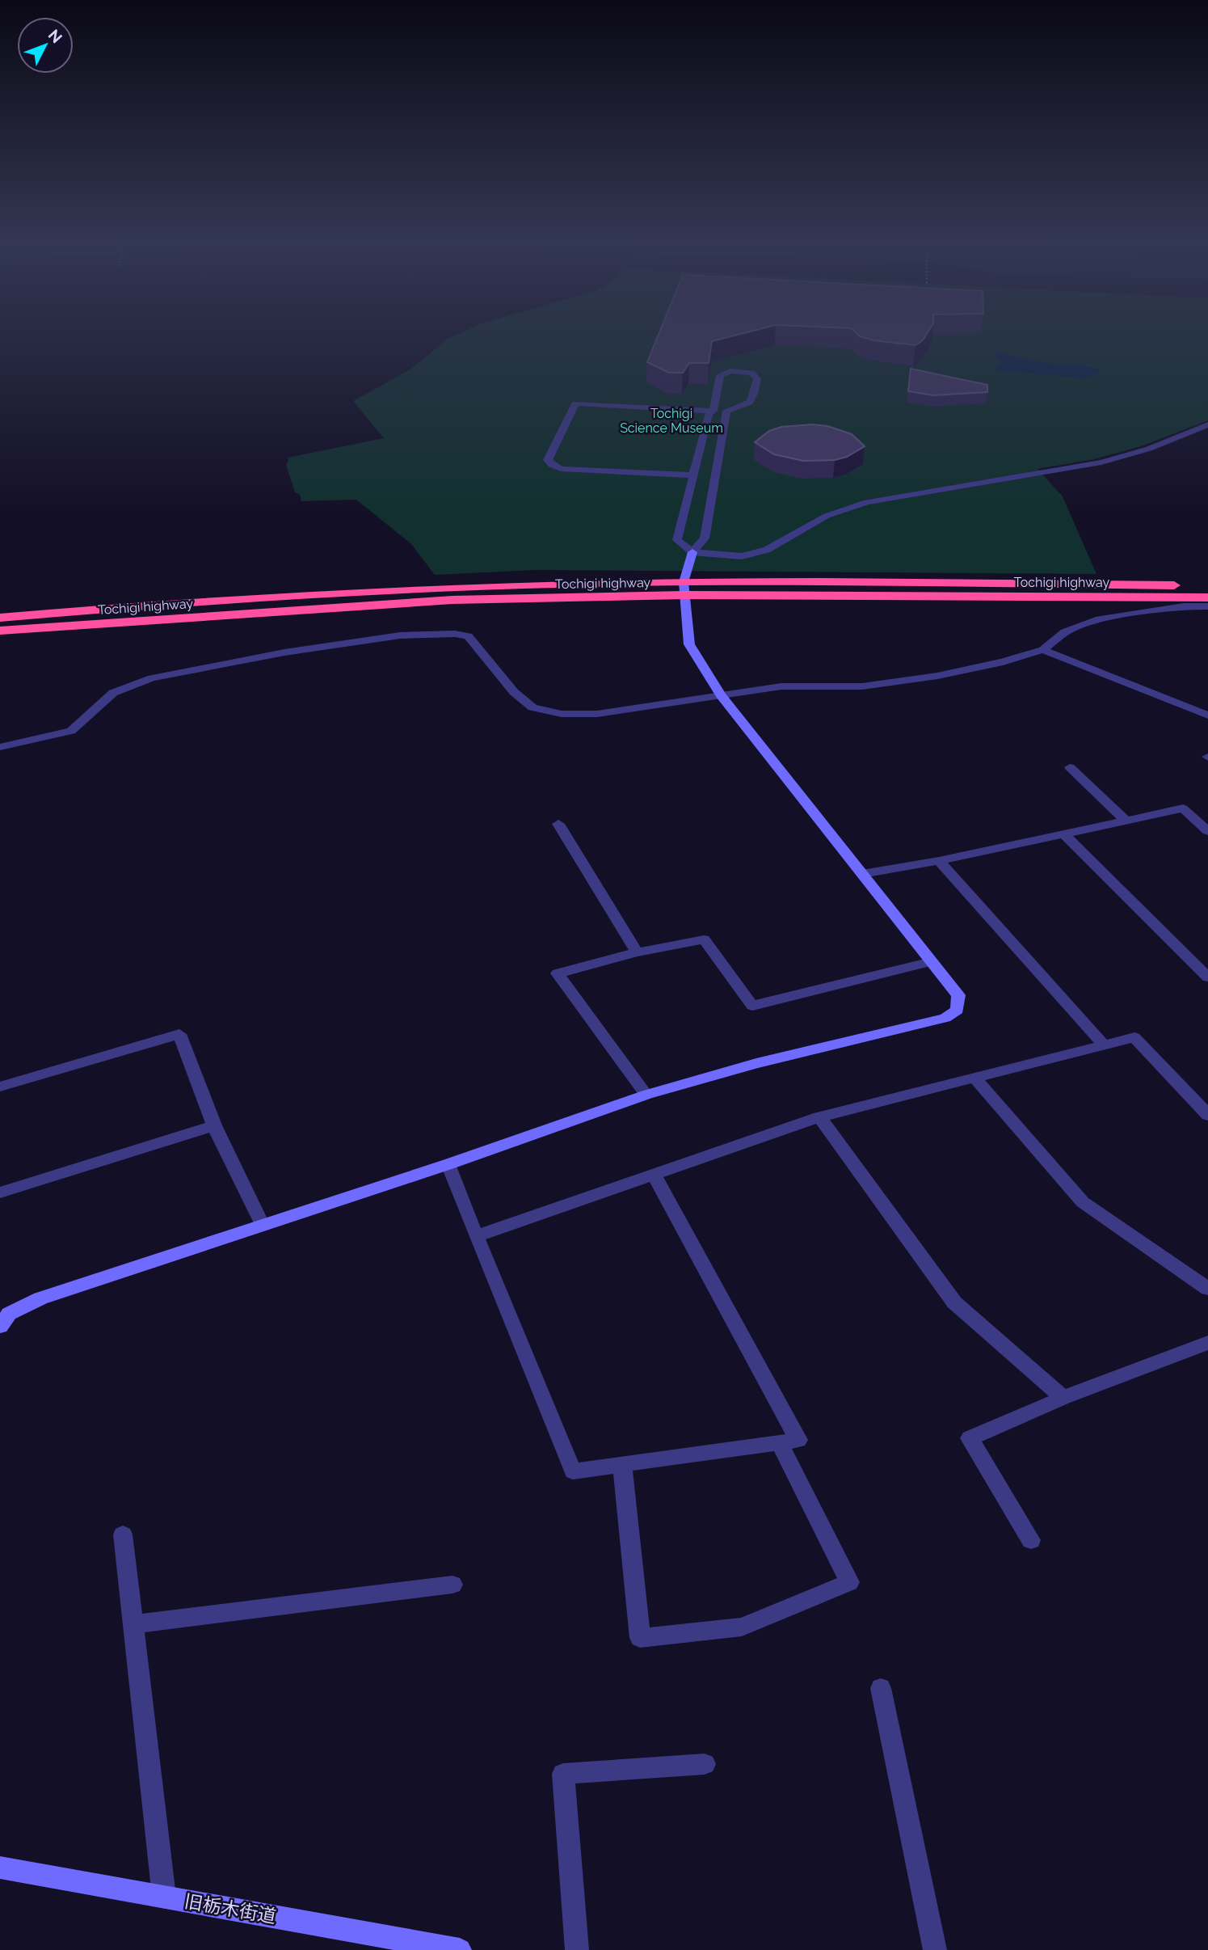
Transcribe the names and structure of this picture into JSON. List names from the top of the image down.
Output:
{
  "streets": {
    "highway": ["Tochigi highway"],
    "street": ["旧栃木街道"]
  },
  "parks": ["Tochigi Science Museum"],
  "north": "top right"
}
